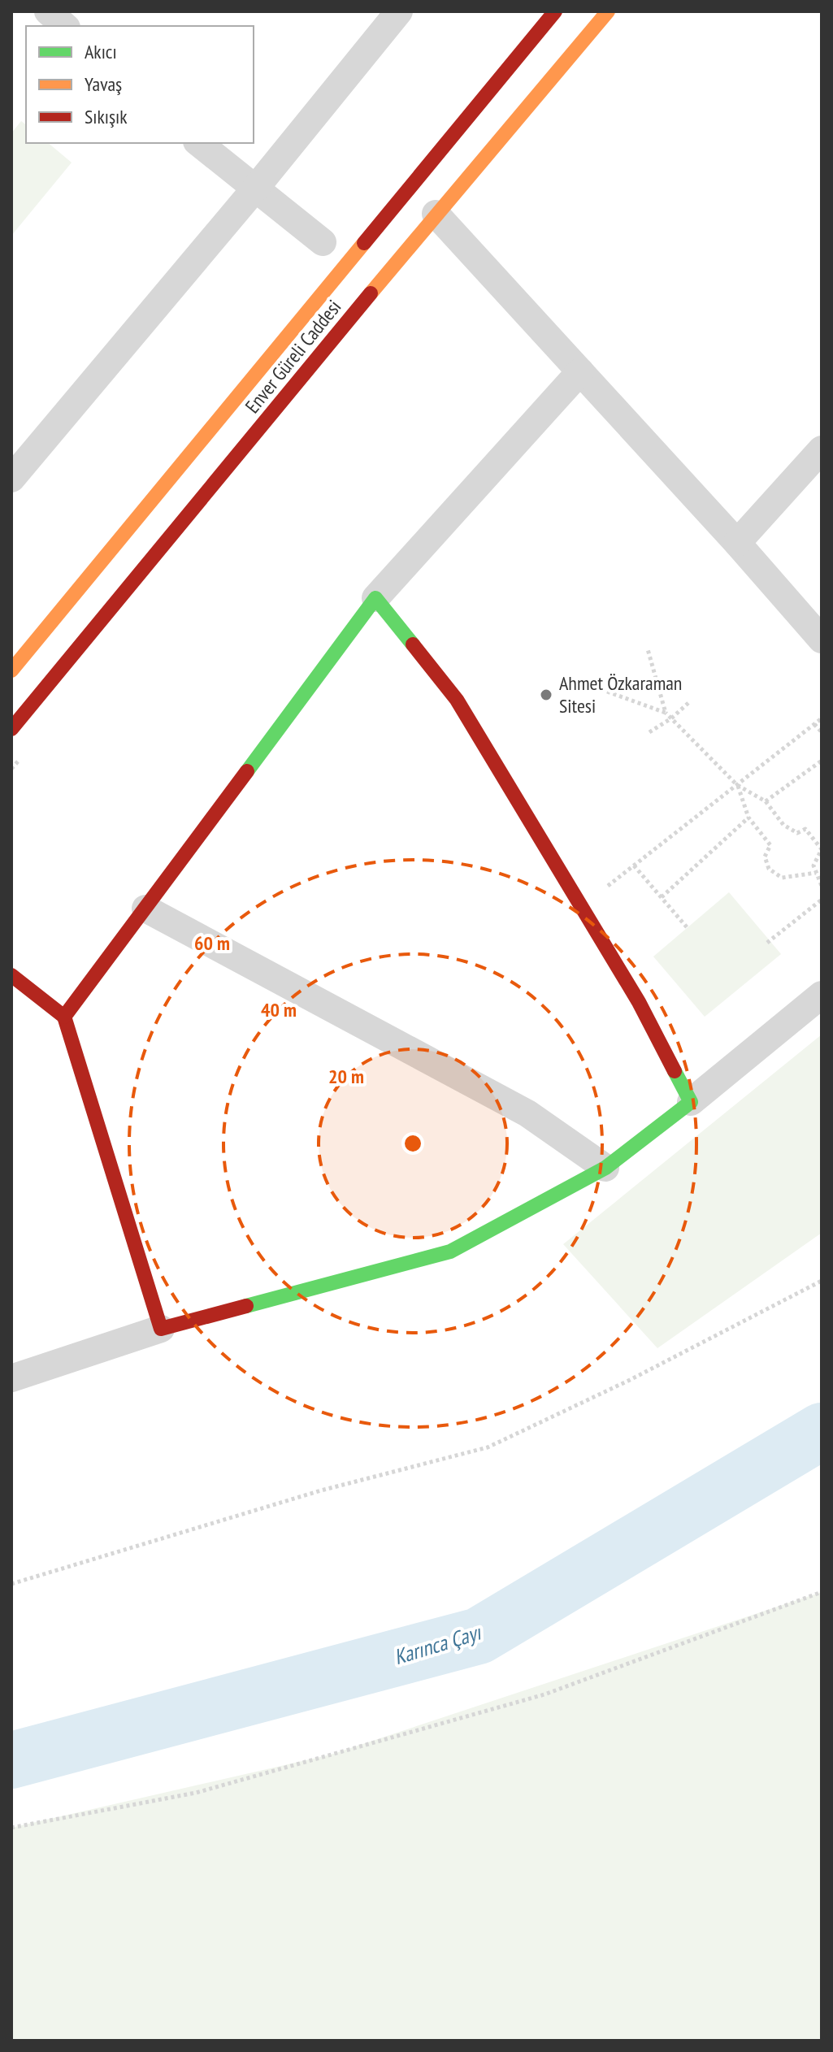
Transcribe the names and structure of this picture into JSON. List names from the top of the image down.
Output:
{
  "streets": {
    "street": ["Enver Güreli Caddesi"]
  },
  "water": ["Karınca Çayı"],
  "places": ["Ahmet Özkaraman Sitesi"],
  "legend": ["Akıcı", "Yavaş", "Sıkışık"],
  "rings": ["60 m", "40 m", "20 m"]
}
